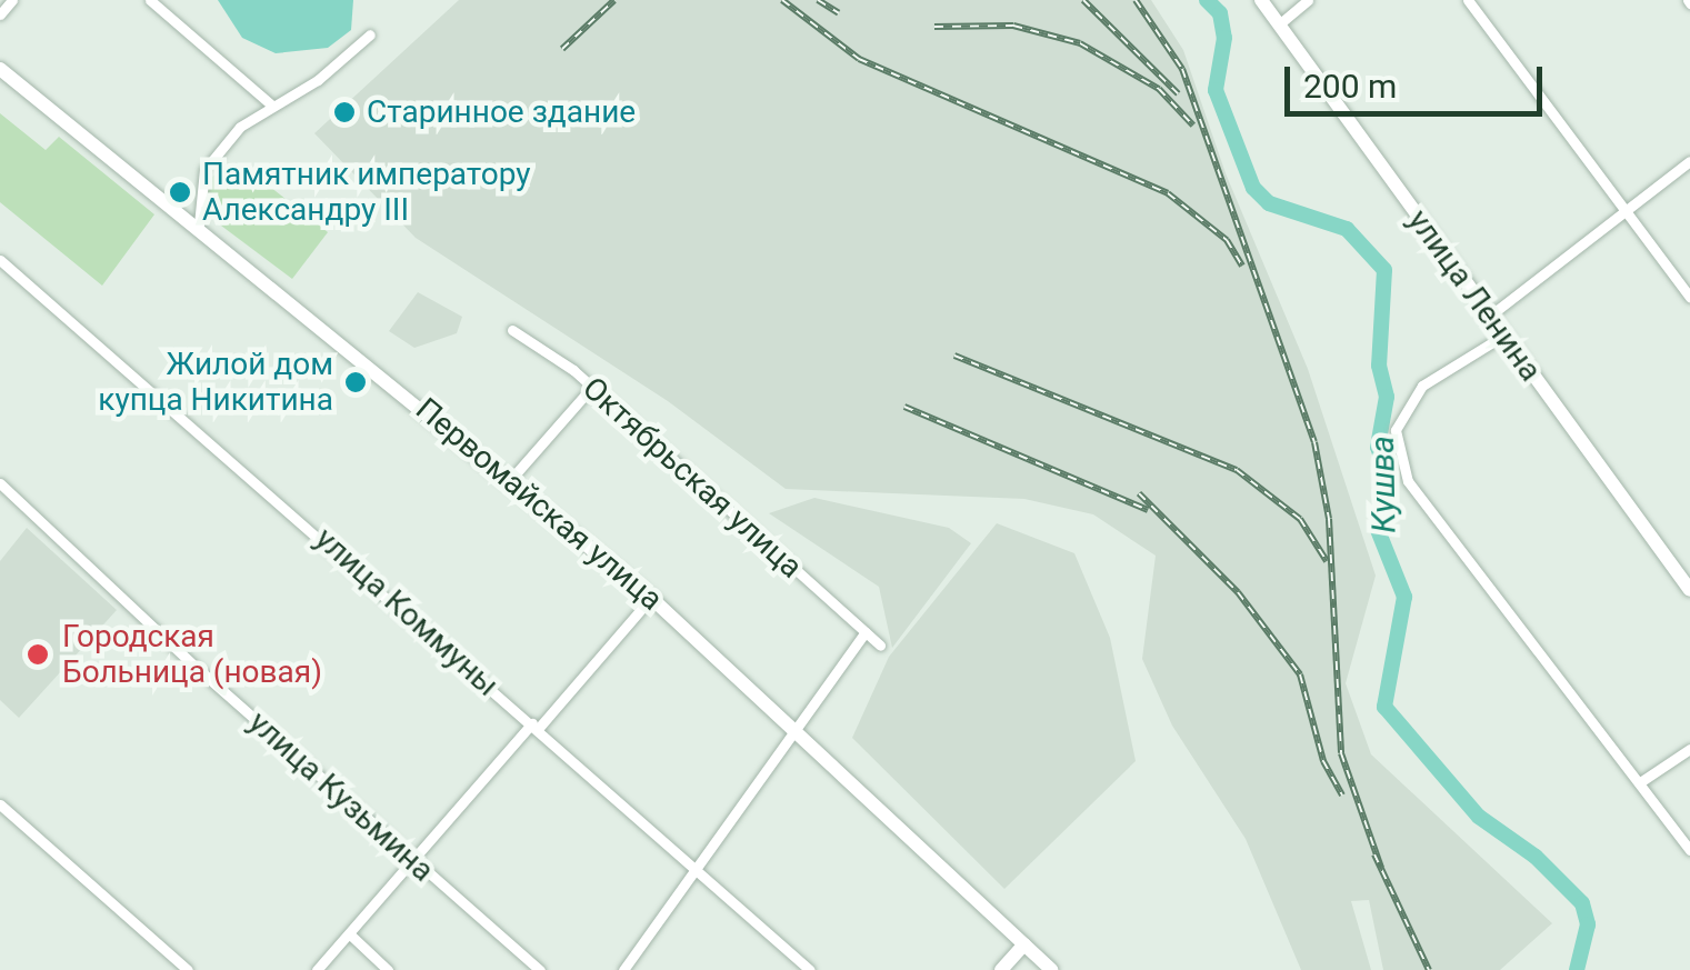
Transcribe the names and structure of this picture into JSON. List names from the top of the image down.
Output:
{
  "streets": {
    "main road": ["улица Ленина", "Первомайская улица"],
    "street": ["Октябрьская улица", "улица Коммуны", "улица Кузьмина"]
  },
  "water": ["Кушва"],
  "places": [
    "Старинное здание",
    "Памятник императору Александру III",
    "Жилой дом купца Никитина",
    "Городская Больница (новая)"
  ],
  "scale_bar": "200 m"
}
